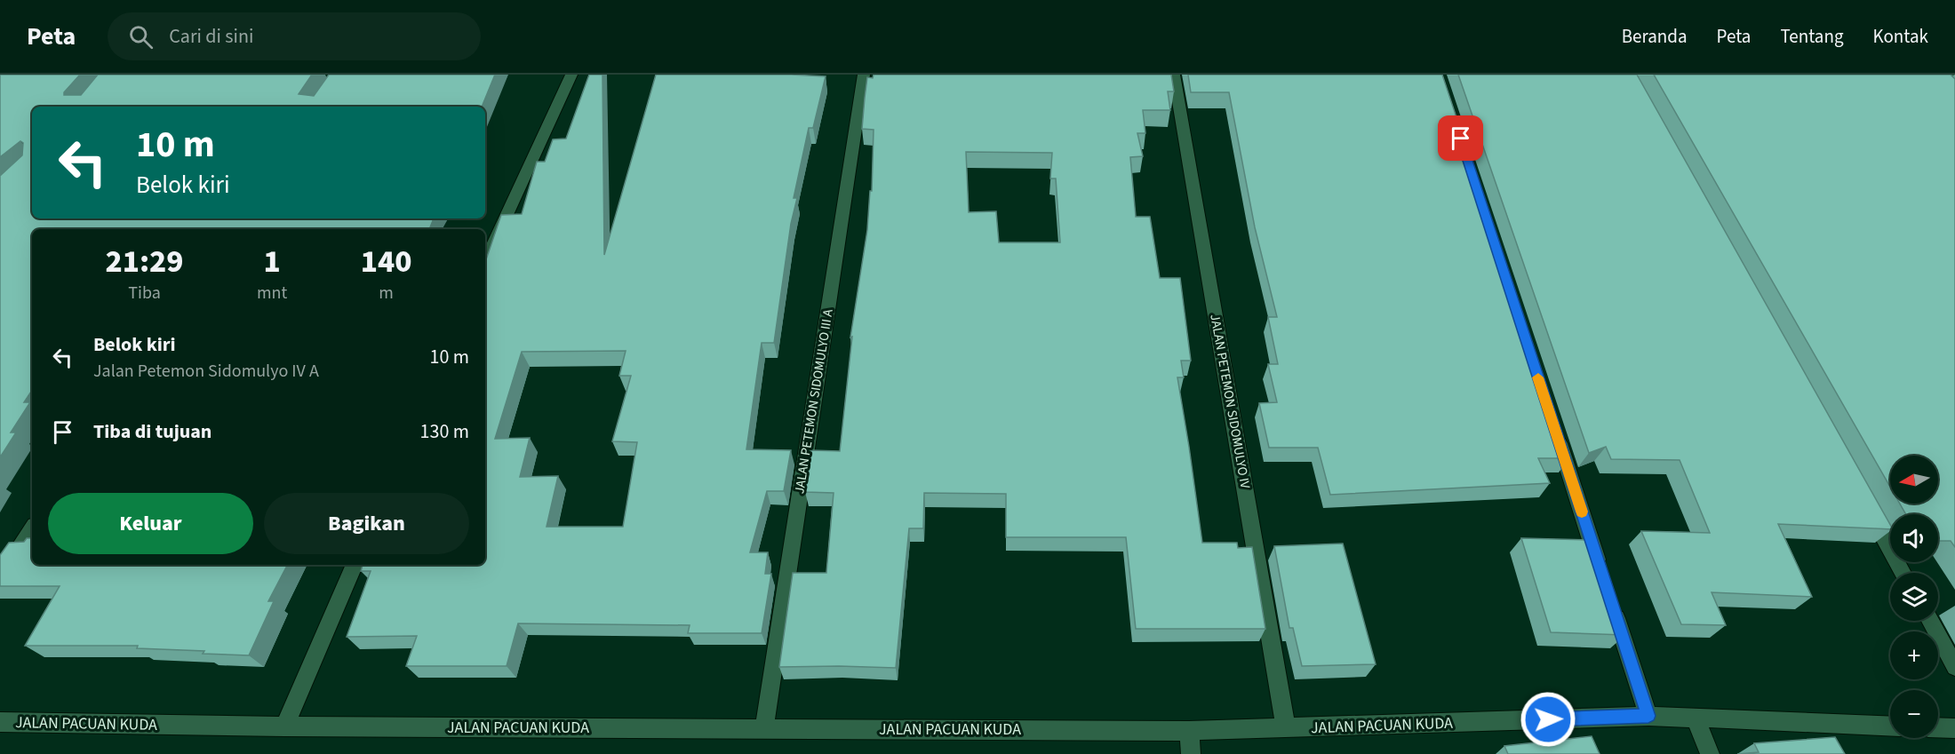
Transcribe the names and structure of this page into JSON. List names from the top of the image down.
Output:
{
  "streets": {
    "street": ["JALAN PETEMON SIDOMULYO III A", "JALAN PETEMON SIDOMULYO IV", "JALAN PACUAN KUDA"]
  },
  "crossings": [
    ["JALAN PETEMON SIDOMULYO III A", "JALAN PACUAN KUDA"],
    ["JALAN PETEMON SIDOMULYO IV", "JALAN PACUAN KUDA"]
  ],
  "north": "left",
  "page": {
    "header": "Peta",
    "search": "Cari di sini",
    "nav": [
      "Beranda",
      "Peta",
      "Tentang",
      "Kontak"
    ],
    "turn": ["10 m", "Belok kiri"],
    "eta": [
      "21:29",
      "Tiba",
      "1",
      "mnt",
      "140",
      "m"
    ],
    "list": [
      {
        "name": "Belok kiri",
        "note": "Jalan Petemon Sidomulyo IV A",
        "value": "10 m"
      },
      {
        "name": "Tiba di tujuan",
        "value": "130 m"
      }
    ],
    "map_buttons": ["+", "−"],
    "buttons": ["Keluar", "Bagikan"]
  }
}
